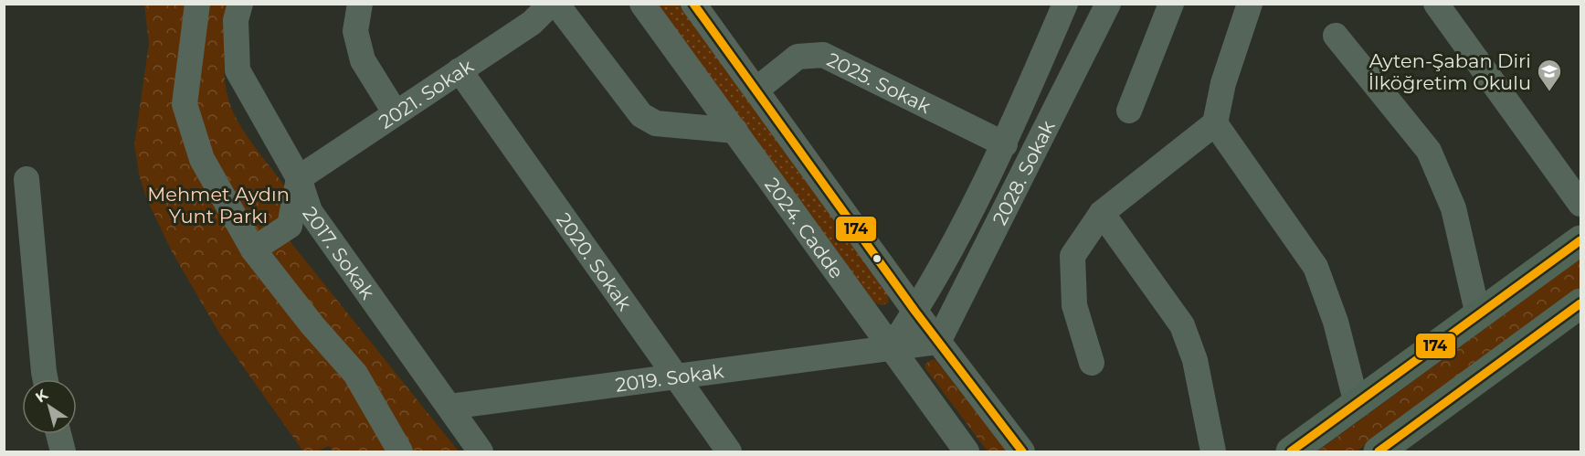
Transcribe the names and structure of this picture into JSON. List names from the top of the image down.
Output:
{
  "streets": {
    "street": [
      "2025. Sokak",
      "2021. Sokak",
      "2028. Sokak",
      "2024. Cadde",
      "2017. Sokak",
      "2020. Sokak",
      "2019. Sokak"
    ]
  },
  "crossings": [
    ["2025. Sokak", "2028. Sokak"],
    ["2025. Sokak", "2024. Cadde"],
    ["2021. Sokak", "2017. Sokak"],
    ["2021. Sokak", "2020. Sokak"],
    ["2028. Sokak", "2024. Cadde"],
    ["2028. Sokak", "2019. Sokak"],
    ["2024. Cadde", "2019. Sokak"],
    ["2017. Sokak", "2019. Sokak"],
    ["2020. Sokak", "2019. Sokak"]
  ],
  "parks": ["Mehmet Aydın Yunt Parkı"],
  "places": {
    "school or university": ["Ayten-Şaban Diri İlköğretim Okulu"]
  },
  "lines": ["transit line 174"],
  "north": "top left"
}
